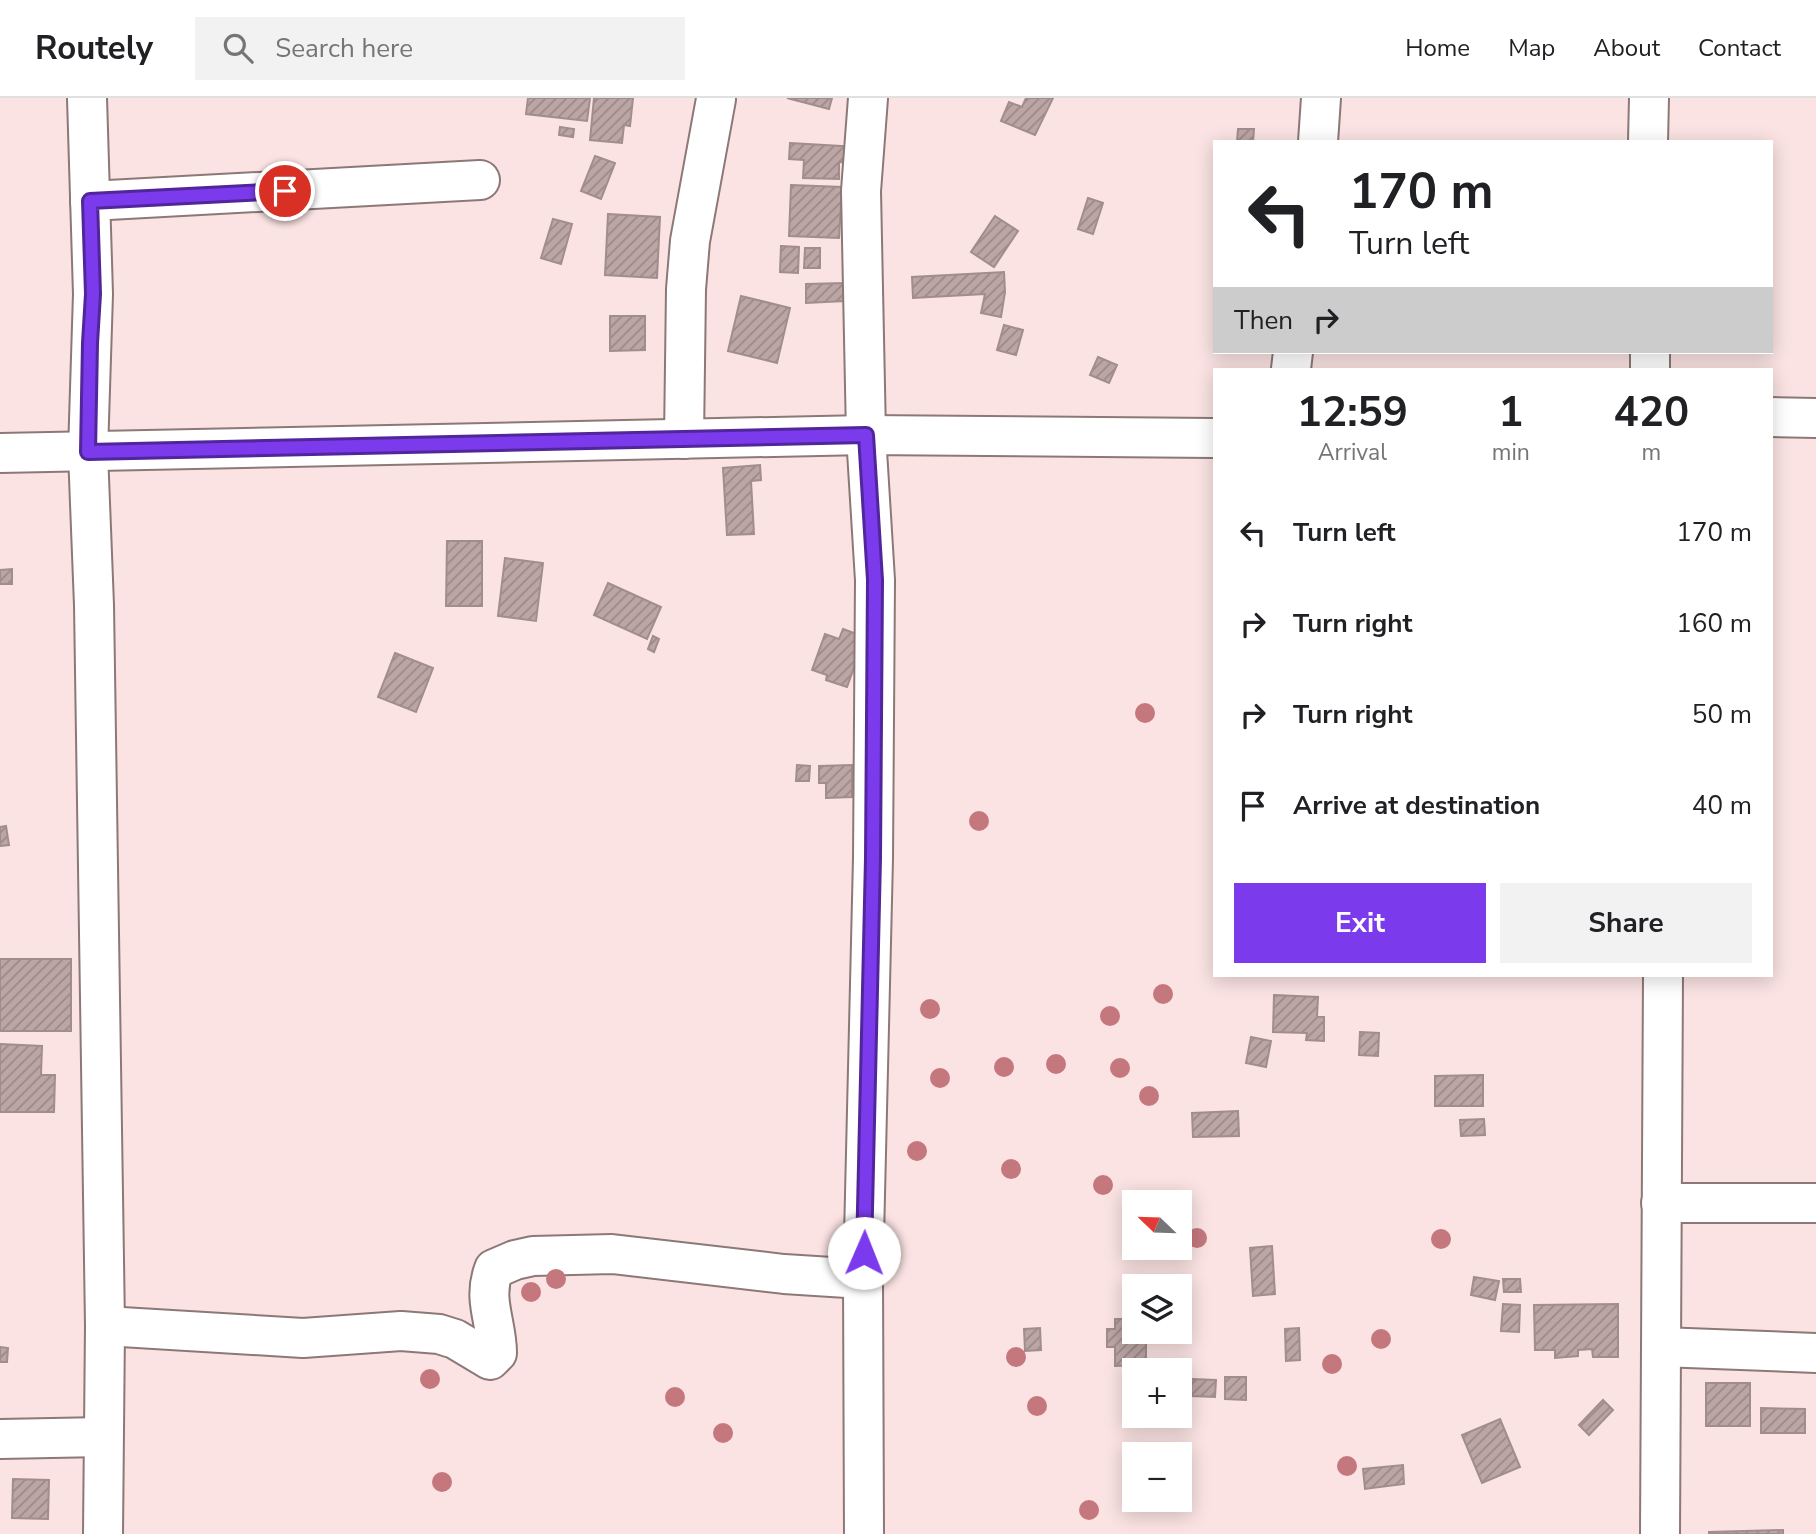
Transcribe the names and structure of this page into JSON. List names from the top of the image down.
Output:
{
  "north": "top left",
  "page": {
    "header": "Routely",
    "search": "Search here",
    "nav": [
      "Home",
      "Map",
      "About",
      "Contact"
    ],
    "turn": ["170 m", "Turn left"],
    "then": "Then",
    "eta": [
      "12:59",
      "Arrival",
      "1",
      "min",
      "420",
      "m"
    ],
    "list": [
      {
        "name": "Turn left",
        "value": "170 m"
      },
      {
        "name": "Turn right",
        "value": "160 m"
      },
      {
        "name": "Turn right",
        "value": "50 m"
      },
      {
        "name": "Arrive at destination",
        "value": "40 m"
      }
    ],
    "buttons": ["Exit", "Share"],
    "map_buttons": ["+", "−"]
  }
}
